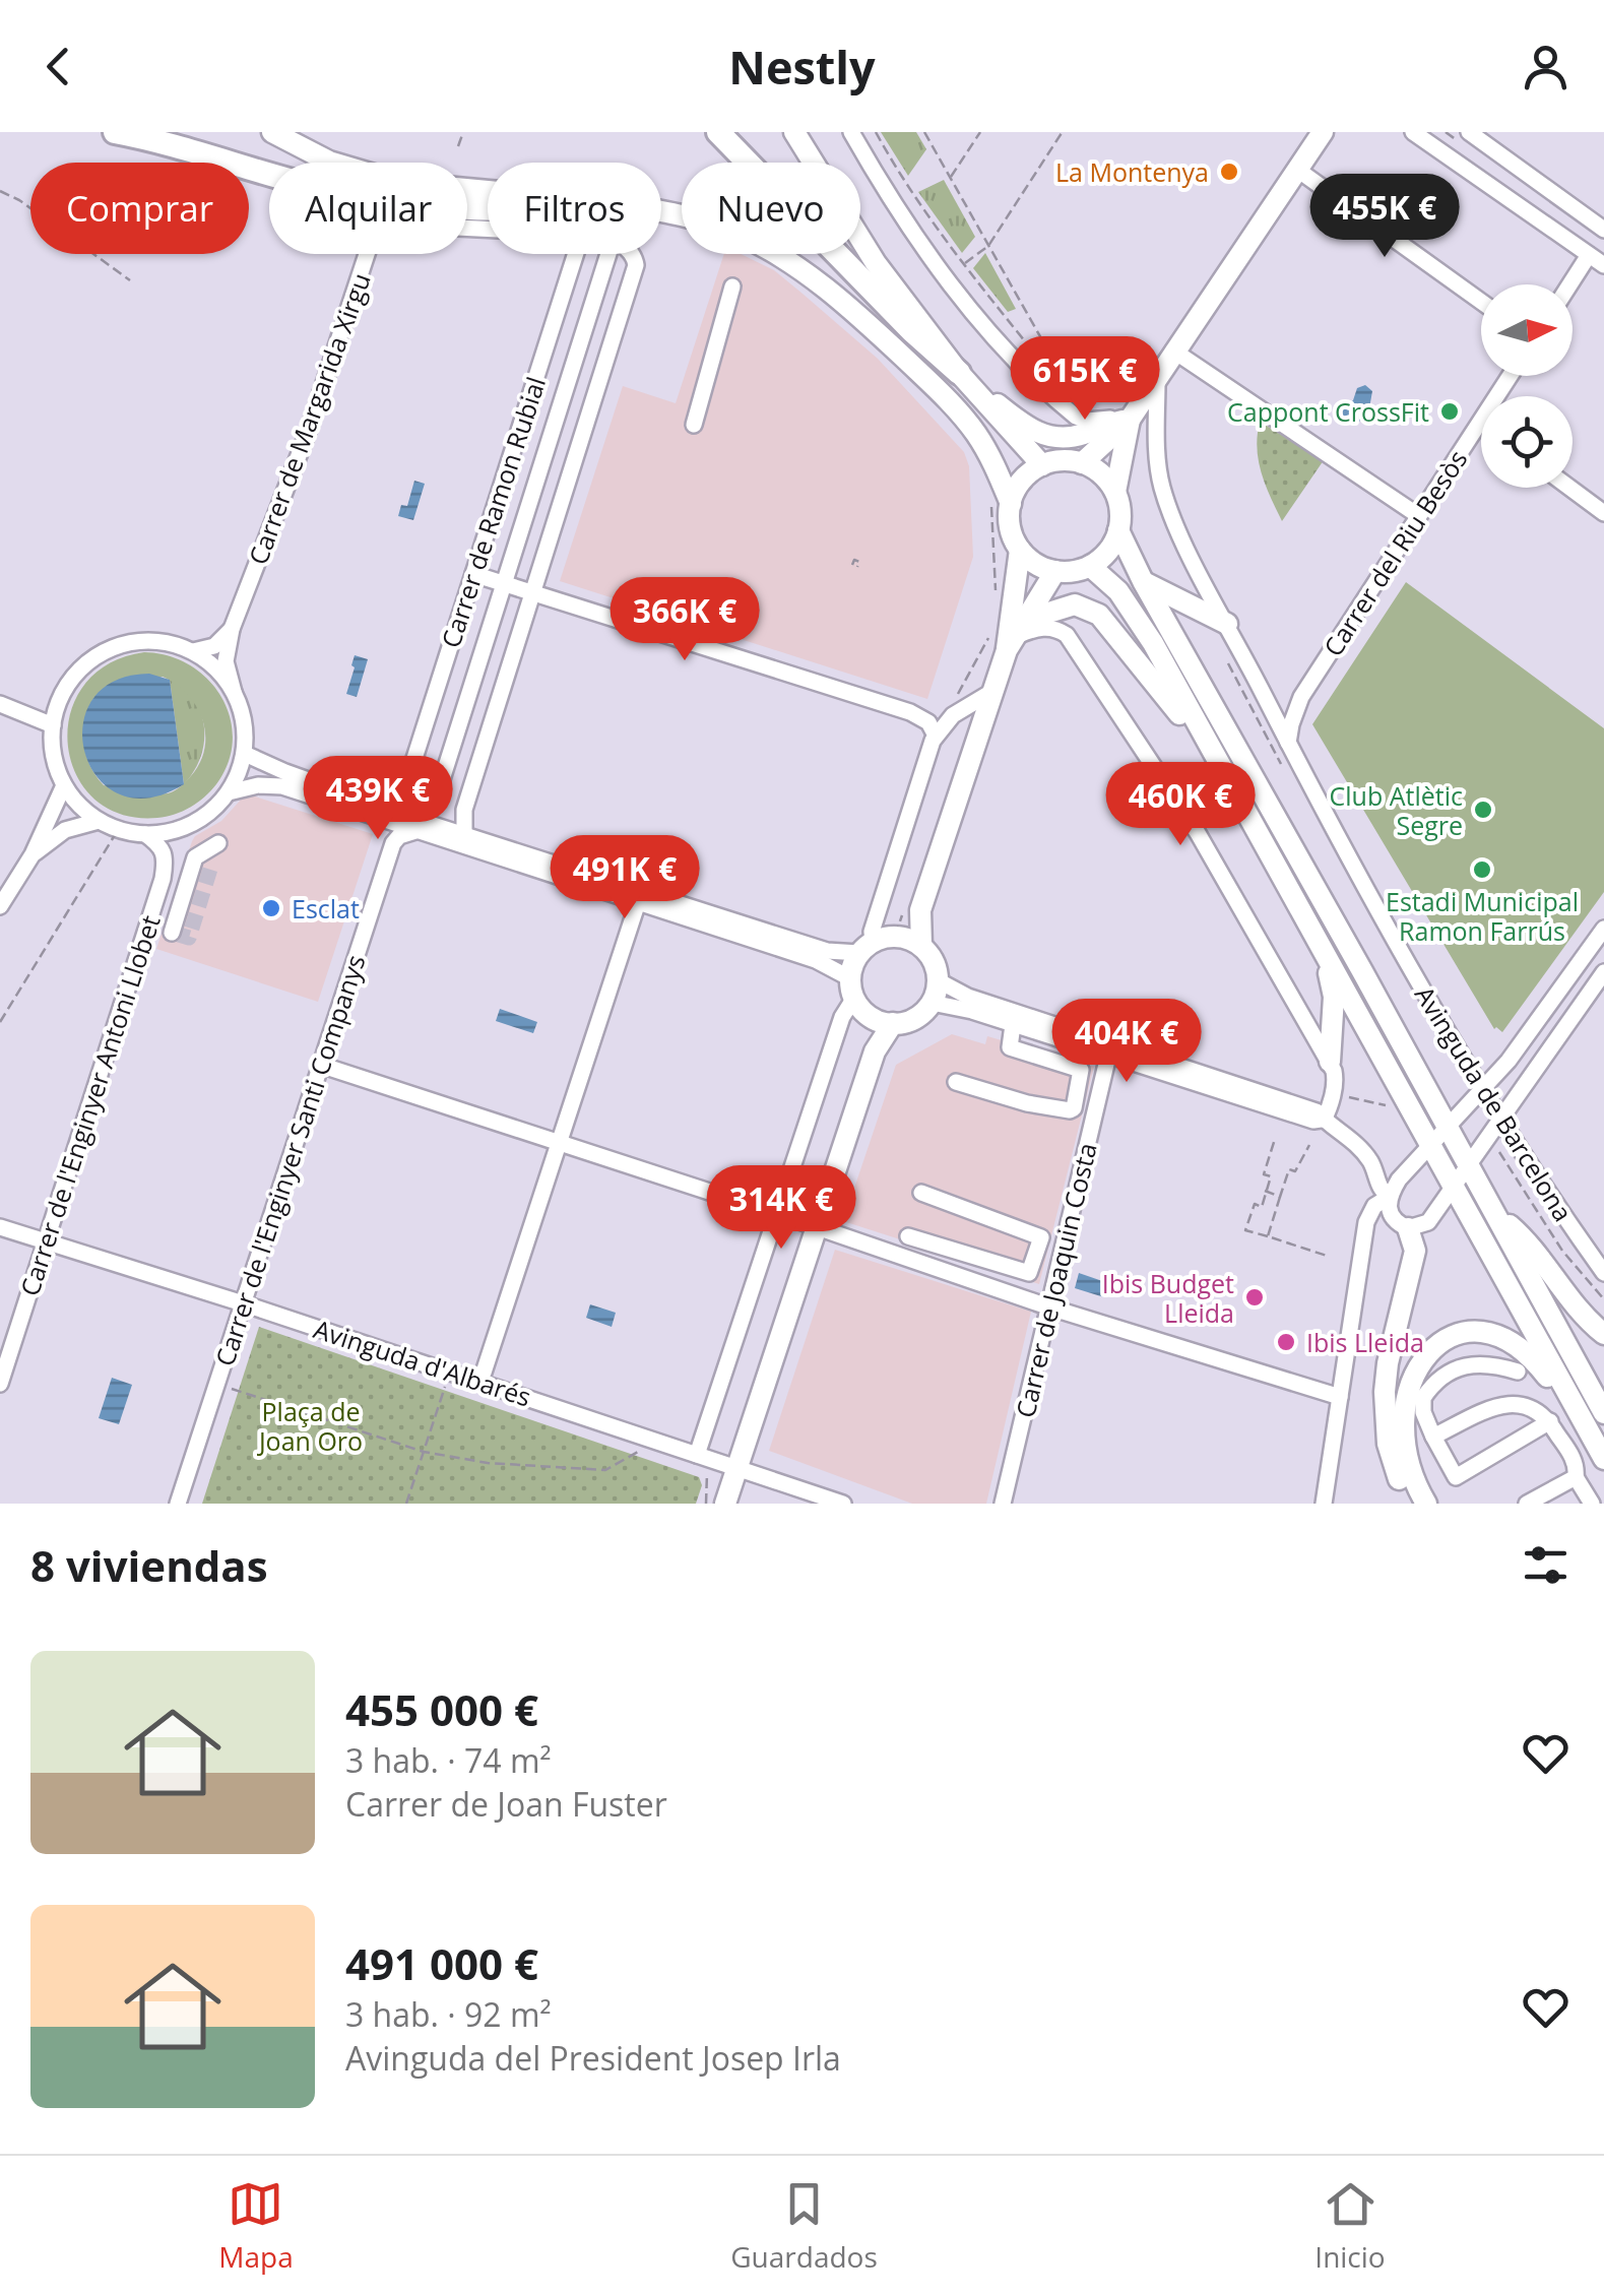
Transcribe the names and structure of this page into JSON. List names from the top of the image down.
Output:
{
  "streets": {
    "street": [
      "Carrer de Margarida Xirgu",
      "Carrer de Ramon Rubial",
      "Carrer del Riu Besòs",
      "Avinguda de Barcelona",
      "Carrer de l'Enginyer Antoni Llobet",
      "Carrer de l'Enginyer Santi Companys",
      "Carrer de Joaquin Costa",
      "Avinguda d'Albarés"
    ]
  },
  "crossings": [
    ["Carrer de Margarida Xirgu", "Carrer de l'Enginyer Antoni Llobet"],
    ["Carrer de Ramon Rubial", "Carrer de l'Enginyer Santi Companys"],
    ["Carrer del Riu Besòs", "Avinguda de Barcelona"],
    ["Carrer de l'Enginyer Antoni Llobet", "Avinguda d'Albarés"],
    ["Carrer de l'Enginyer Santi Companys", "Avinguda d'Albarés"]
  ],
  "parks": ["Plaça de Joan Oro"],
  "places": [
    "La Montenya",
    "Cappont CrossFit",
    "Club Atlètic Segre",
    "Estadi Municipal Ramon Farrús",
    "Esclat",
    "Ibis Budget Lleida",
    "Ibis Lleida"
  ],
  "north": "right",
  "page": {
    "header": "Nestly",
    "chip": [
      "Comprar",
      "Alquilar",
      "Filtros",
      "Nuevo"
    ],
    "price": [
      "455K €",
      "615K €",
      "366K €",
      "439K €",
      "460K €",
      "491K €",
      "404K €",
      "314K €"
    ],
    "heading": "8 viviendas",
    "list": [
      {
        "name": "455 000 €",
        "note": "3 hab. · 74 m² · Carrer de Joan Fuster"
      },
      {
        "name": "491 000 €",
        "note": "3 hab. · 92 m² · Avinguda del President Josep Irla"
      }
    ],
    "tabs": ["Mapa", "Guardados", "Inicio"]
  }
}
